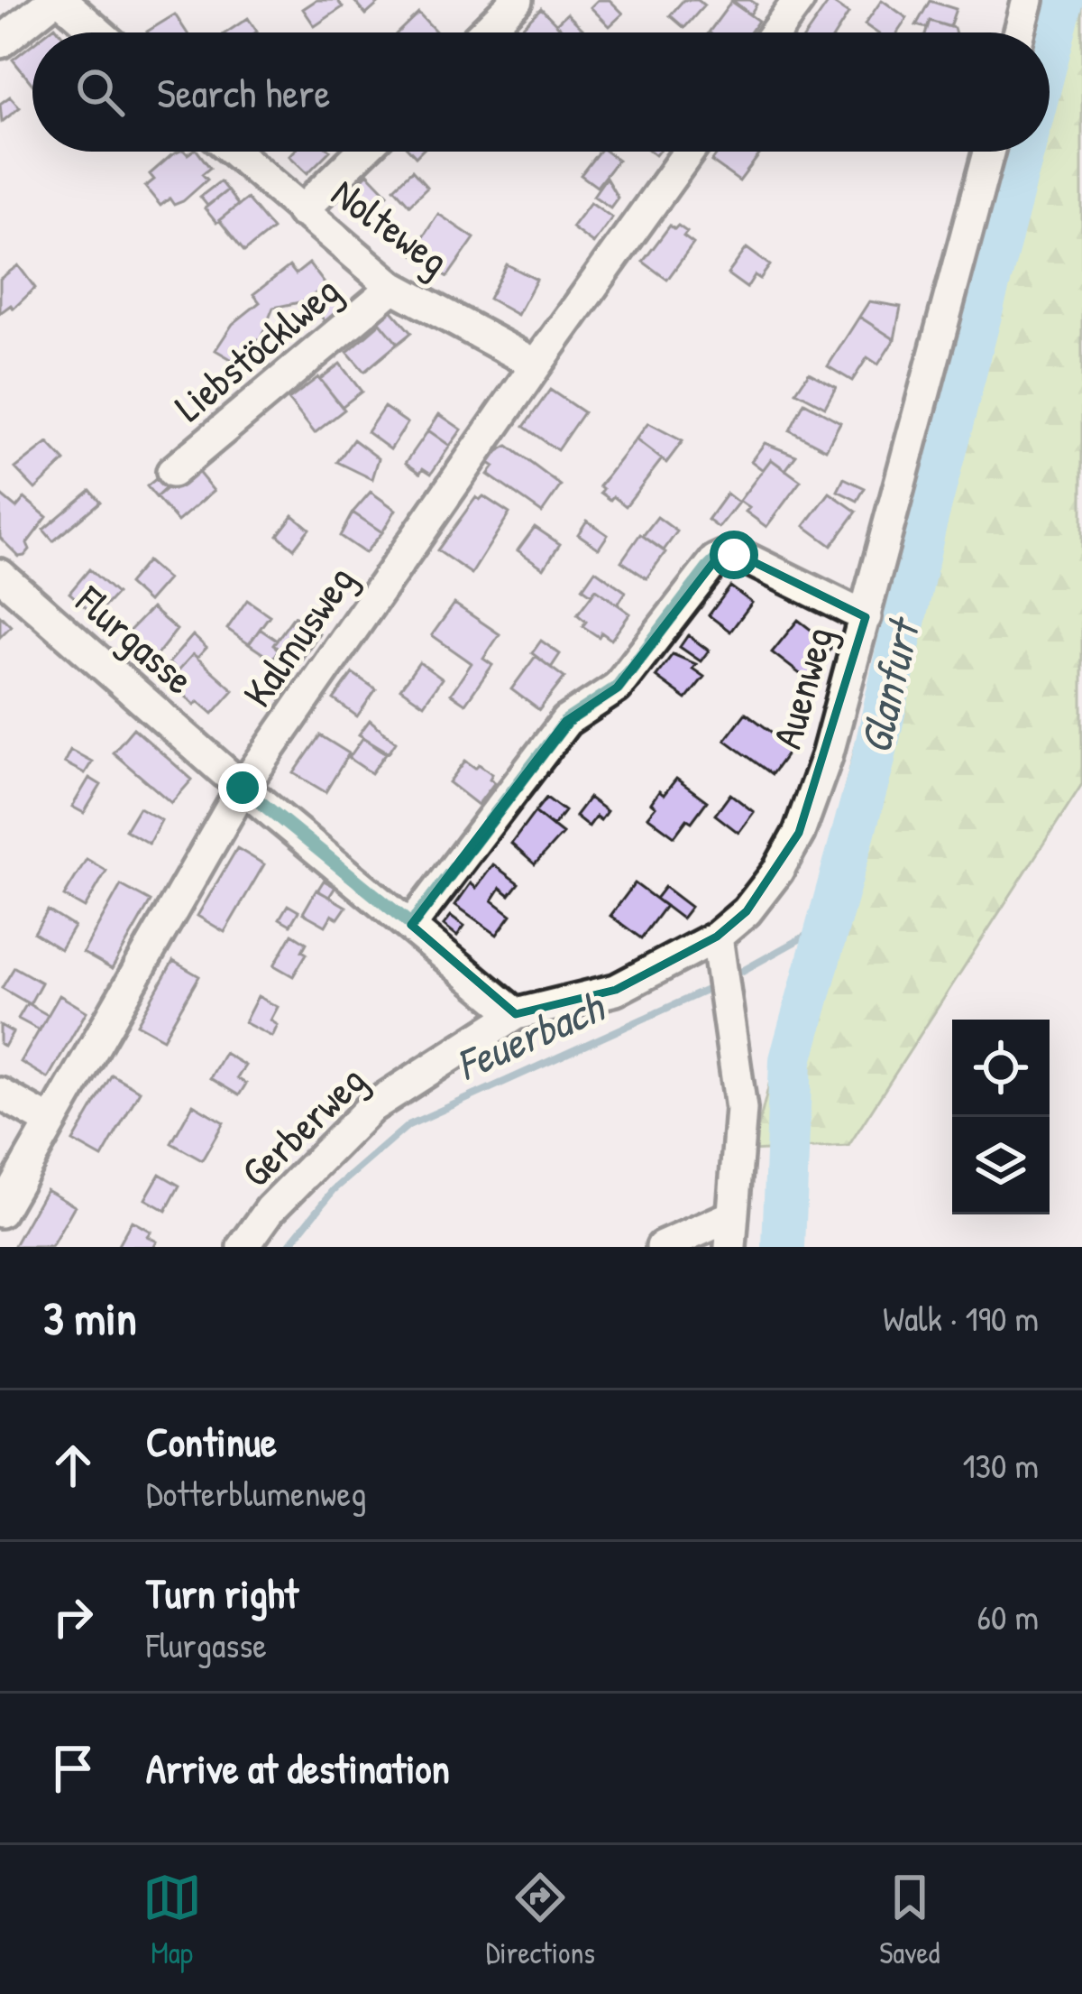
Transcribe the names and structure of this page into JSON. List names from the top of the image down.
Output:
{
  "streets": {
    "street": [
      "Nolteweg",
      "Liebstöcklweg",
      "Kalmusweg",
      "Flurgasse",
      "Auenweg",
      "Gerberweg"
    ]
  },
  "crossings": [
    ["Nolteweg", "Liebstöcklweg"],
    ["Nolteweg", "Kalmusweg"],
    ["Kalmusweg", "Flurgasse"],
    ["Flurgasse", "Gerberweg"],
    ["Auenweg", "Gerberweg"]
  ],
  "water": ["Glanfurt", "Feuerbach"],
  "page": {
    "search": "Search here",
    "heading": ["3 min", "Walk · 190 m"],
    "list": [
      ["Continue", "Dotterblumenweg", "130 m"],
      ["Turn right", "Flurgasse", "60 m"],
      "Arrive at destination"
    ],
    "nav": ["Map", "Directions", "Saved"]
  }
}
